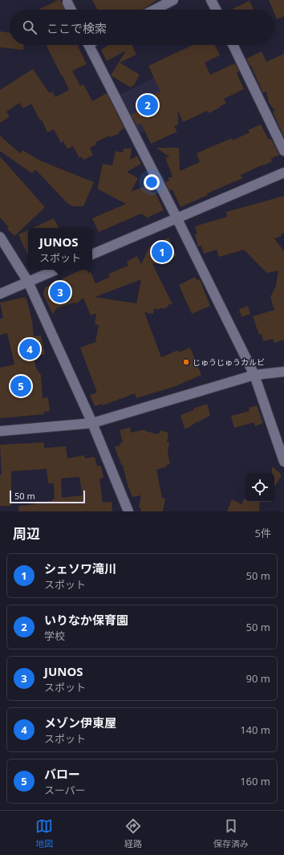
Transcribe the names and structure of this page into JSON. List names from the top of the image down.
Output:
{
  "places": ["じゅうじゅうカルビ"],
  "scale_bar": "50 m",
  "page": {
    "search": "ここで検索",
    "pins": [
      "2",
      "1",
      "3",
      "4",
      "5"
    ],
    "popup": ["JUNOS", "スポット"],
    "scale": "50 m",
    "heading": ["周辺", "5件"],
    "list": [
      {
        "mark": "1",
        "name": "シェソワ滝川",
        "note": "スポット",
        "value": "50 m"
      },
      {
        "mark": "2",
        "name": "いりなか保育園",
        "note": "学校",
        "value": "50 m"
      },
      {
        "mark": "3",
        "name": "JUNOS",
        "note": "スポット",
        "value": "90 m"
      },
      {
        "mark": "4",
        "name": "メゾン伊東屋",
        "note": "スポット",
        "value": "140 m"
      },
      {
        "mark": "5",
        "name": "バロー",
        "note": "スーパー",
        "value": "160 m"
      }
    ],
    "nav": ["地図", "経路", "保存済み"]
  }
}
